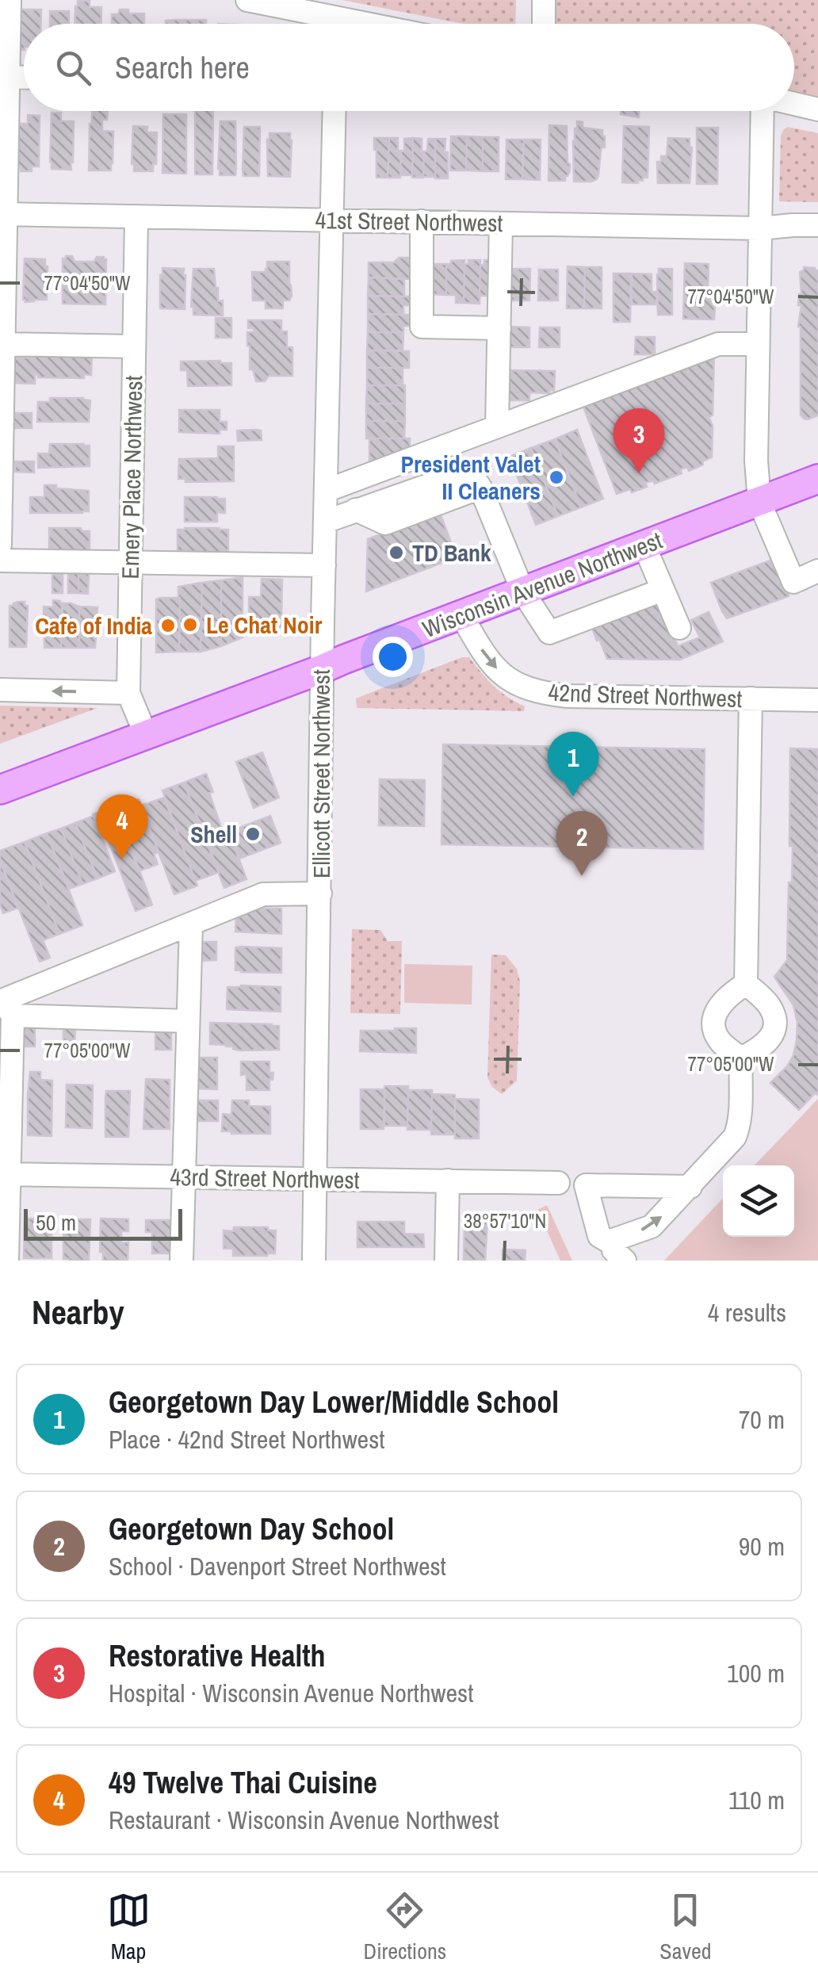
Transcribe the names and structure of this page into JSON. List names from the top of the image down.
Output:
{
  "streets": {
    "main road": ["Wisconsin Avenue Northwest"],
    "street": [
      "41st Street Northwest",
      "Emery Place Northwest",
      "42nd Street Northwest",
      "Ellicott Street Northwest",
      "43rd Street Northwest"
    ]
  },
  "crossings": [
    ["41st Street Northwest", "Emery Place Northwest"],
    ["41st Street Northwest", "Ellicott Street Northwest"],
    ["Emery Place Northwest", "Wisconsin Avenue Northwest"],
    ["Wisconsin Avenue Northwest", "42nd Street Northwest"],
    ["Wisconsin Avenue Northwest", "Ellicott Street Northwest"],
    ["Ellicott Street Northwest", "43rd Street Northwest"]
  ],
  "one_way": ["42nd Street Northwest"],
  "places": [
    "President Valet II Cleaners",
    "TD Bank",
    "Le Chat Noir",
    "Cafe of India",
    "Shell"
  ],
  "scale_bar": "50 m",
  "page": {
    "search": "Search here",
    "pins": [
      "3",
      "1",
      "4",
      "2"
    ],
    "scale": "50 m",
    "heading": ["Nearby", "4 results"],
    "list": [
      {
        "mark": "1",
        "name": "Georgetown Day Lower/Middle School",
        "note": "Place · 42nd Street Northwest",
        "value": "70 m"
      },
      {
        "mark": "2",
        "name": "Georgetown Day School",
        "note": "School · Davenport Street Northwest",
        "value": "90 m"
      },
      {
        "mark": "3",
        "name": "Restorative Health",
        "note": "Hospital · Wisconsin Avenue Northwest",
        "value": "100 m"
      },
      {
        "mark": "4",
        "name": "49 Twelve Thai Cuisine",
        "note": "Restaurant · Wisconsin Avenue Northwest",
        "value": "110 m"
      }
    ],
    "nav": ["Map", "Directions", "Saved"]
  },
  "coordinates": ["77°04'50\"W", "77°05'00\"W", "38°57'10\"N"]
}
